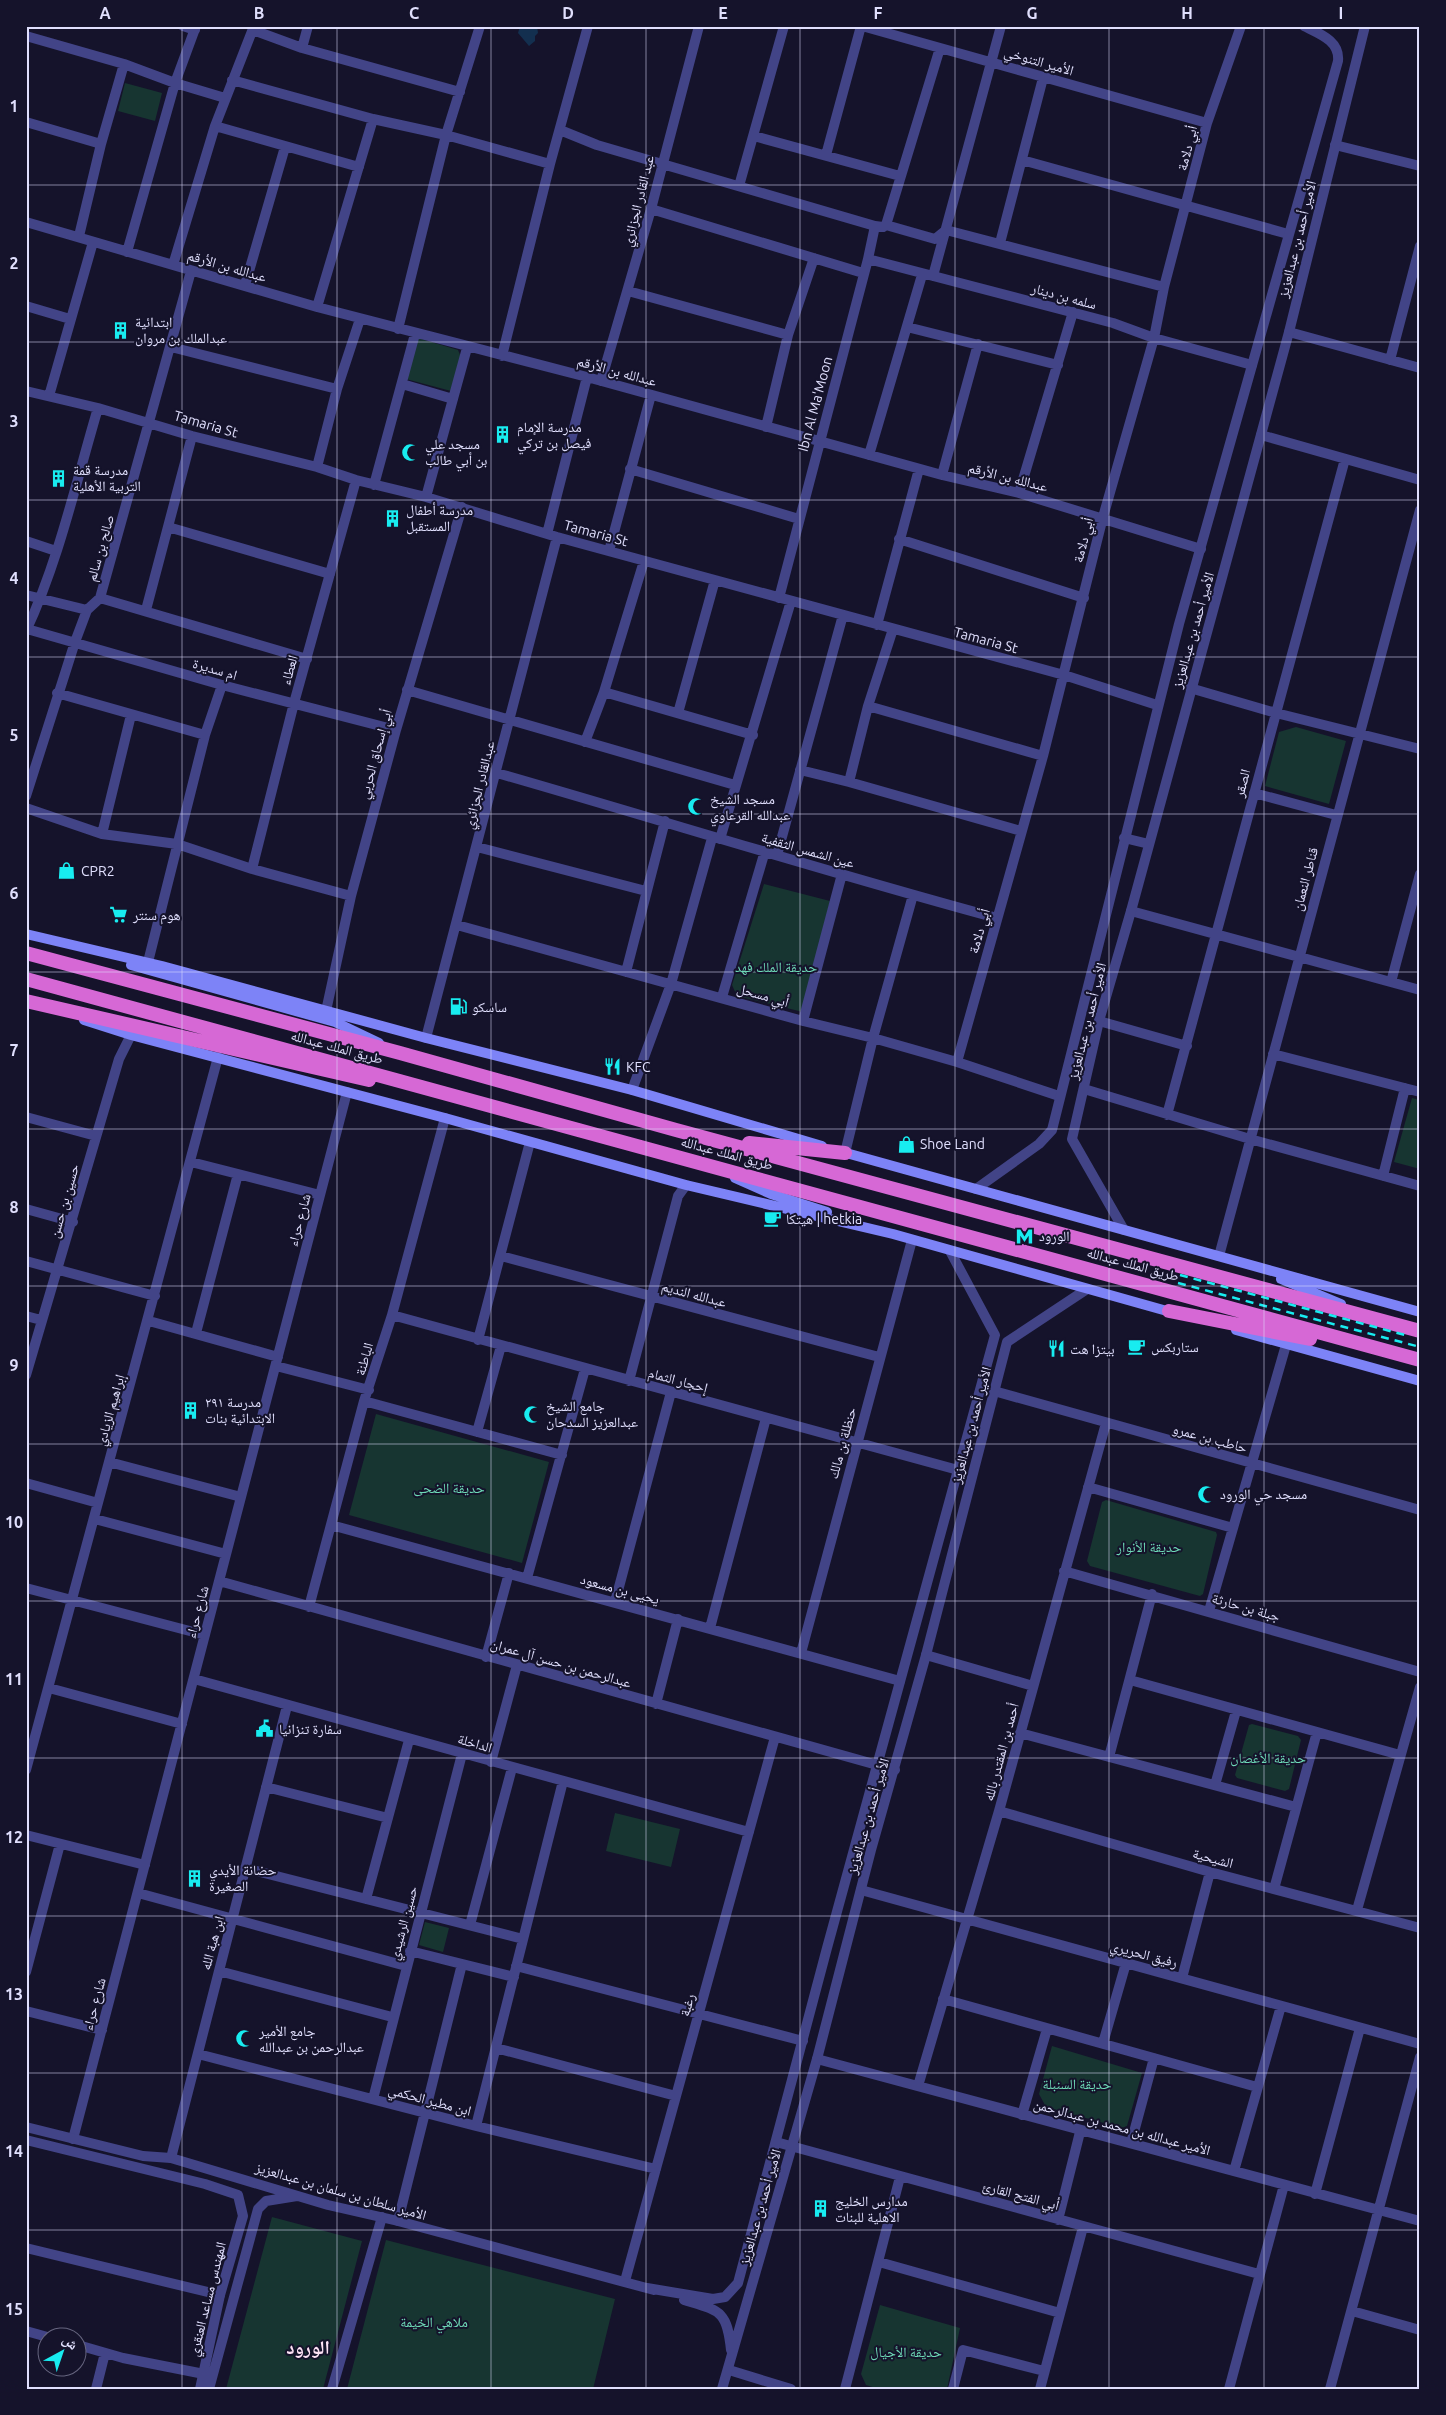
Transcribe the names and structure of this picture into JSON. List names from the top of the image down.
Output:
{
  "streets": {
    "highway": ["طريق الملك عبدالله"],
    "street": [
      "الأمير التنوخي",
      "أبي دلامة",
      "عبد القادر الجزائري",
      "الأمير أحمد بن عبدالعزيز",
      "عبدالله بن الأرقم",
      "سلمه بن دينار",
      "Ibn Al Ma'Moon",
      "Tamaria St",
      "صالح بن سالم",
      "ام سديرة",
      "العطاء",
      "أبي إسحاق الحربي",
      "الصقر",
      "عبدالقادر الجزائري",
      "عين الشمس الثقفية",
      "قناطر النعمان",
      "أبي مسحل",
      "حسين بن حسن",
      "شارع حراء",
      "عبدالله النديم",
      "الباطنة",
      "إحجار الثمام",
      "إبراهيم الزيادي",
      "حاطب بن عمرو",
      "حنظلة بن مالك",
      "يحيى بن مسعود",
      "جبلة بن حارثة",
      "عبدالرحمن بن حسن آل عمران",
      "الداخلة",
      "أحمد بن المقتدر بالله",
      "الشيحية",
      "حسين الرشيدي",
      "ابن هبة الله",
      "رفيق الحريري",
      "رغبة",
      "ابن مطير الحكمي",
      "الأمير عبدالله بن محمد بن عبدالرحمن",
      "الأمير سلطان بن سلمان بن عبدالعزيز",
      "أبي الفتح القارئ",
      "المهندس مساعد العنقري"
    ]
  },
  "crossings": [
    ["الأمير التنوخي", "أبي دلامة"],
    ["الأمير التنوخي", "Ibn Al Ma'Moon"],
    ["أبي دلامة", "عبدالله بن الأرقم"],
    ["أبي دلامة", "سلمه بن دينار"],
    ["أبي دلامة", "Tamaria St"],
    ["أبي دلامة", "عين الشمس الثقفية"],
    ["أبي دلامة", "أبي مسحل"],
    ["عبد القادر الجزائري", "عبدالله بن الأرقم"],
    ["الأمير أحمد بن عبدالعزيز", "عبدالله بن الأرقم"],
    ["الأمير أحمد بن عبدالعزيز", "سلمه بن دينار"],
    ["الأمير أحمد بن عبدالعزيز", "Tamaria St"],
    ["الأمير أحمد بن عبدالعزيز", "أبي مسحل"],
    ["الأمير أحمد بن عبدالعزيز", "إحجار الثمام"],
    ["الأمير أحمد بن عبدالعزيز", "حاطب بن عمرو"],
    ["الأمير أحمد بن عبدالعزيز", "يحيى بن مسعود"],
    ["الأمير أحمد بن عبدالعزيز", "عبدالرحمن بن حسن آل عمران"],
    ["الأمير أحمد بن عبدالعزيز", "رفيق الحريري"],
    ["الأمير أحمد بن عبدالعزيز", "الأمير عبدالله بن محمد بن عبدالرحمن"],
    ["الأمير أحمد بن عبدالعزيز", "الأمير سلطان بن سلمان بن عبدالعزيز"],
    ["الأمير أحمد بن عبدالعزيز", "أبي الفتح القارئ"],
    ["عبدالله بن الأرقم", "Ibn Al Ma'Moon"],
    ["عبدالله بن الأرقم", "صالح بن سالم"],
    ["عبدالله بن الأرقم", "عبدالقادر الجزائري"],
    ["سلمه بن دينار", "Ibn Al Ma'Moon"],
    ["Ibn Al Ma'Moon", "Tamaria St"],
    ["Tamaria St", "صالح بن سالم"],
    ["Tamaria St", "العطاء"],
    ["Tamaria St", "أبي إسحاق الحربي"],
    ["Tamaria St", "عبدالقادر الجزائري"],
    ["صالح بن سالم", "ام سديرة"],
    ["ام سديرة", "العطاء"],
    ["ام سديرة", "أبي إسحاق الحربي"],
    ["عبدالقادر الجزائري", "عين الشمس الثقفية"],
    ["عبدالقادر الجزائري", "أبي مسحل"],
    ["شارع حراء", "عبدالرحمن بن حسن آل عمران"],
    ["شارع حراء", "الداخلة"],
    ["شارع حراء", "الأمير سلطان بن سلمان بن عبدالعزيز"],
    ["عبدالله النديم", "حنظلة بن مالك"],
    ["الباطنة", "إحجار الثمام"],
    ["الباطنة", "يحيى بن مسعود"],
    ["الباطنة", "عبدالرحمن بن حسن آل عمران"],
    ["إحجار الثمام", "حنظلة بن مالك"],
    ["حاطب بن عمرو", "أحمد بن المقتدر بالله"],
    ["حنظلة بن مالك", "يحيى بن مسعود"],
    ["جبلة بن حارثة", "أحمد بن المقتدر بالله"],
    ["عبدالرحمن بن حسن آل عمران", "رغبة"],
    ["الداخلة", "حسين الرشيدي"],
    ["الداخلة", "ابن هبة الله"],
    ["الداخلة", "رغبة"],
    ["أحمد بن المقتدر بالله", "الشيحية"],
    ["أحمد بن المقتدر بالله", "رفيق الحريري"],
    ["أحمد بن المقتدر بالله", "الأمير عبدالله بن محمد بن عبدالرحمن"],
    ["حسين الرشيدي", "ابن مطير الحكمي"],
    ["ابن هبة الله", "ابن مطير الحكمي"],
    ["ابن هبة الله", "الأمير سلطان بن سلمان بن عبدالعزيز"],
    ["رغبة", "ابن مطير الحكمي"],
    ["رغبة", "الأمير سلطان بن سلمان بن عبدالعزيز"]
  ],
  "districts": ["الورود"],
  "parks": [
    "حديقة الملك فهد",
    "حديقة الضحى",
    "حديقة الأنوار",
    "حديقة الأغصان",
    "حديقة السنبلة",
    "ملاهي الخيمة",
    "حديقة الأجيال"
  ],
  "places": {
    "building": [
      "ابتدائية عبدالملك بن مروان",
      "مدرسة الإمام فيصل بن تركي",
      "مدرسة قمة التربية الأهلية",
      "مدرسة أطفال المستقبل",
      "مدرسة ٢٩١ الابتدائية بنات",
      "حضانة الأيدي الصغيرة",
      "مدارس الخليج الاهلية للبنات"
    ],
    "mosque": [
      "مسجد علي بن أبي طالب",
      "مسجد الشيخ عبدالله القرعاوي",
      "جامع الشيخ عبدالعزيز السدحان",
      "مسجد حي الورود",
      "جامع الأمير عبدالرحمن بن عبدالله"
    ],
    "shop": ["CPR2", "Shoe Land"],
    "supermarket": ["هوم سنتر"],
    "fuel station": ["ساسكو"],
    "restaurant": ["KFC", "بيتزا هت"],
    "cafe": ["هيتكا | hetkia", "ستاربكس"],
    "metro station": ["الورود"],
    "public building": ["سفارة تنزانيا"]
  },
  "north": "top right",
  "grid": {
    "columns": [
      "A",
      "B",
      "C",
      "D",
      "E",
      "F",
      "G",
      "H",
      "I"
    ],
    "rows": [
      "1",
      "2",
      "3",
      "4",
      "5",
      "6",
      "7",
      "8",
      "9",
      "10",
      "11",
      "12",
      "13",
      "14",
      "15"
    ]
  }
}
